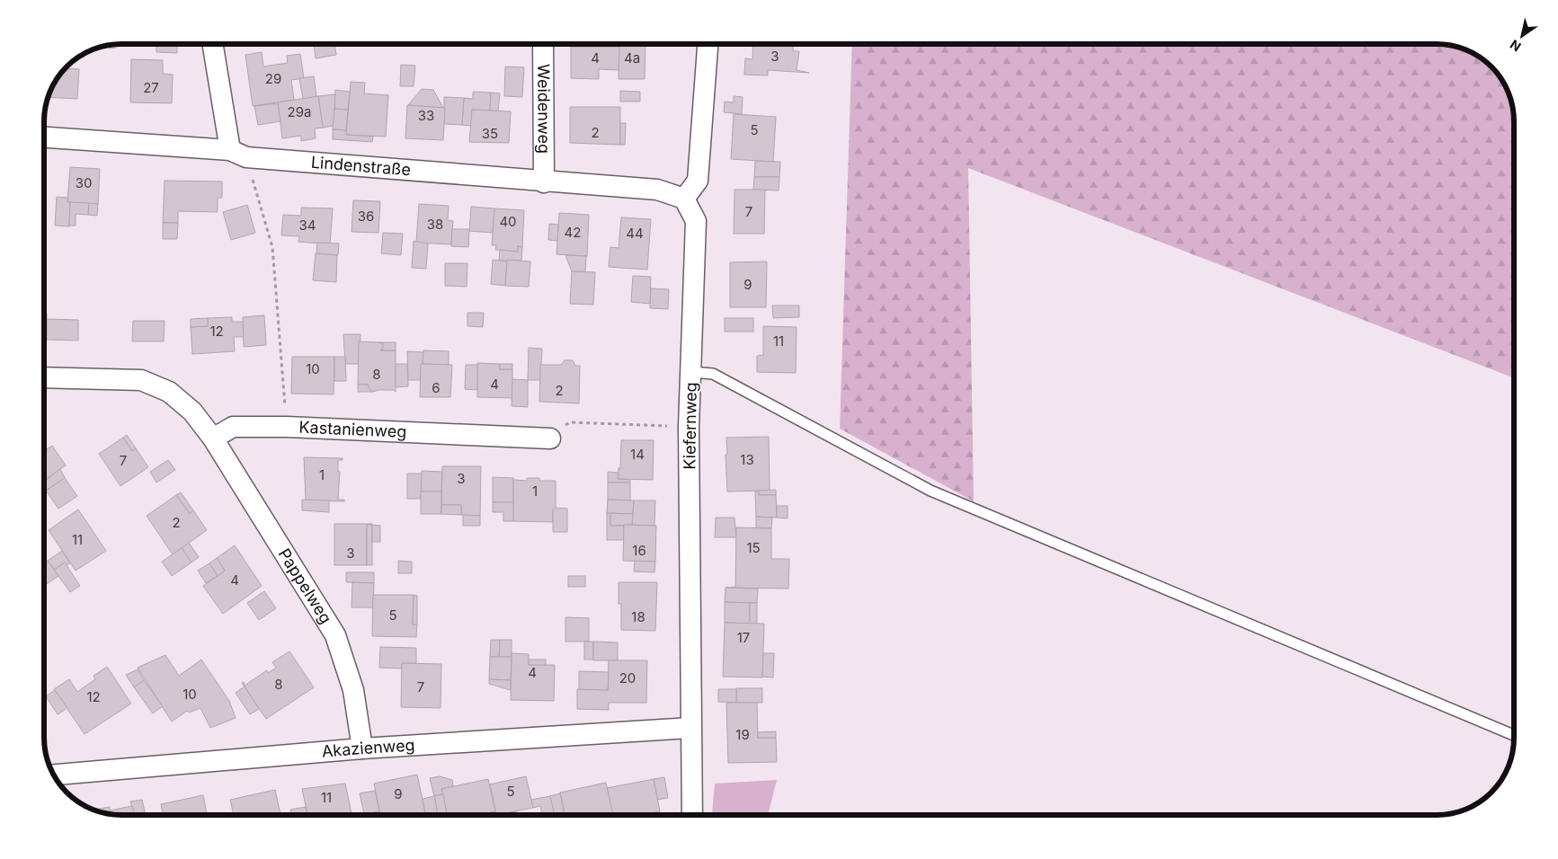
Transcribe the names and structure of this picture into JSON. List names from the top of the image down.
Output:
{
  "streets": {
    "street": [
      "Weidenweg",
      "Lindenstraße",
      "Kiefernweg",
      "Kastanienweg",
      "Pappelweg",
      "Akazienweg"
    ]
  },
  "crossings": [
    ["Weidenweg", "Lindenstraße"],
    ["Lindenstraße", "Kiefernweg"],
    ["Kiefernweg", "Akazienweg"],
    ["Kastanienweg", "Pappelweg"],
    ["Pappelweg", "Akazienweg"]
  ],
  "house_numbers": [
    "3",
    "4",
    "4a",
    "29",
    "27",
    "29a",
    "33",
    "5",
    "2",
    "35",
    "30",
    "7",
    "36",
    "40",
    "38",
    "34",
    "42",
    "44",
    "9",
    "12",
    "11",
    "10",
    "8",
    "4",
    "6",
    "2",
    "14",
    "13",
    "7",
    "1",
    "3",
    "1",
    "2",
    "11",
    "15",
    "16",
    "3",
    "4",
    "5",
    "18",
    "17",
    "4",
    "20",
    "8",
    "7",
    "10",
    "12",
    "19",
    "5",
    "9",
    "11"
  ],
  "north": "bottom left"
}
